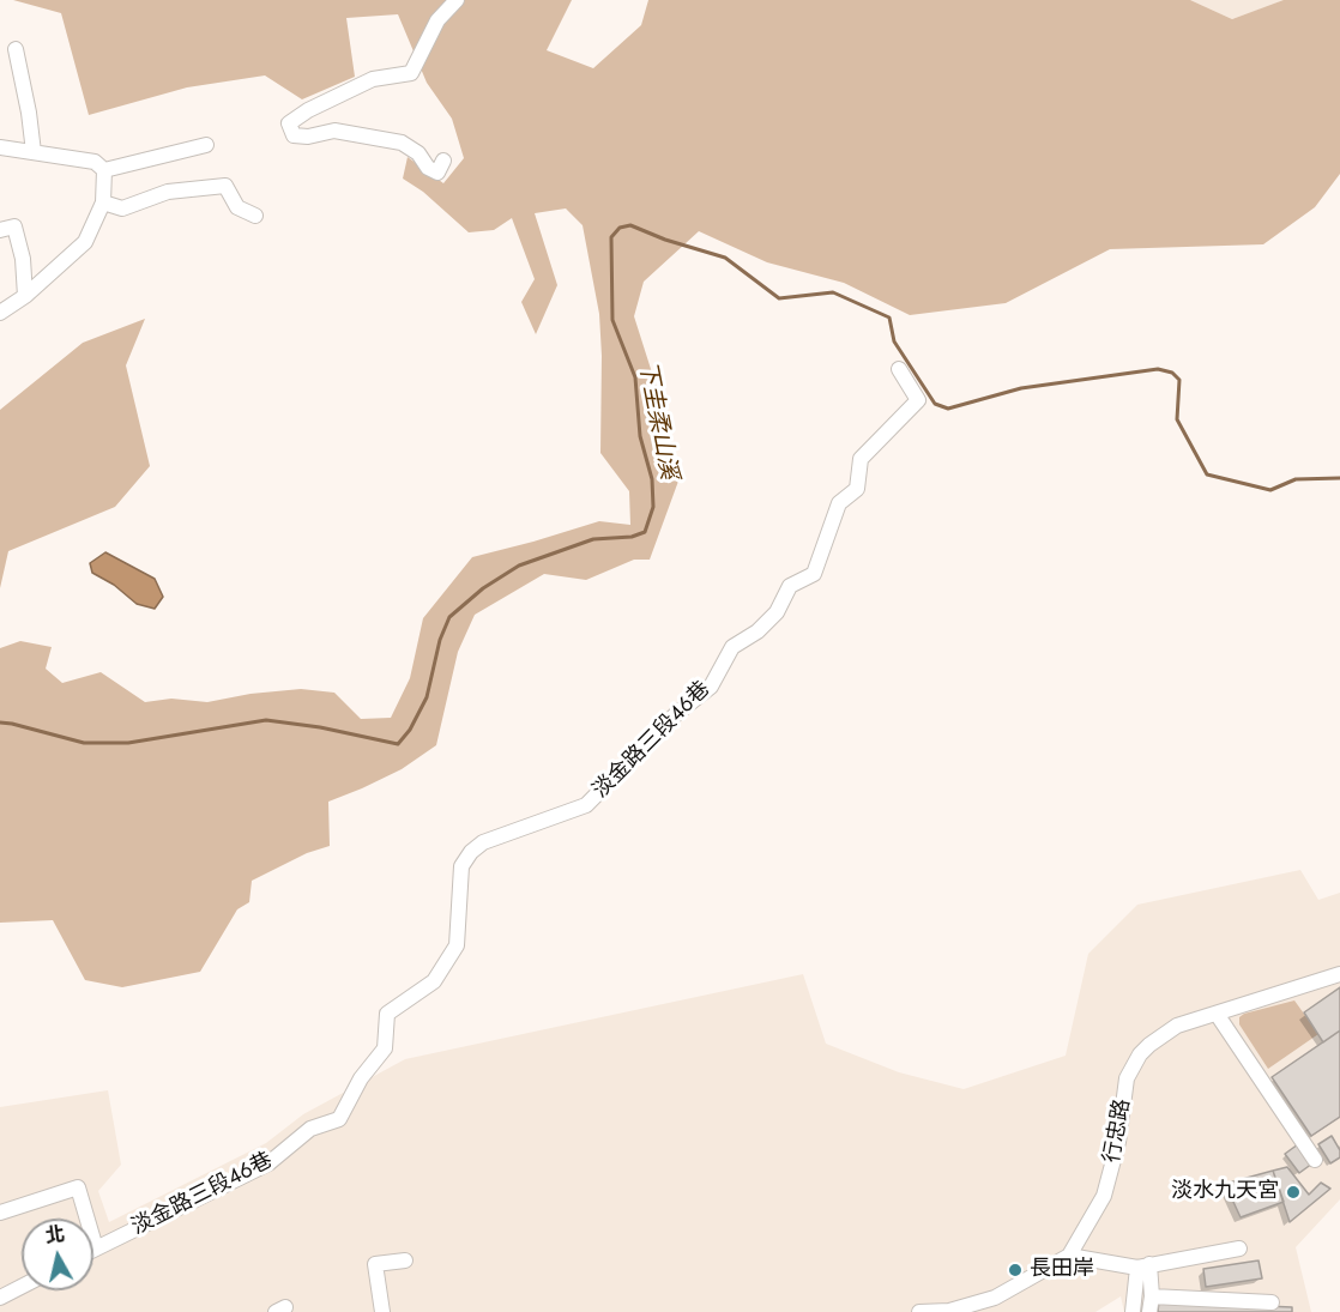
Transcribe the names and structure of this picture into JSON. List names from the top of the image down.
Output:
{
  "streets": {
    "street": ["淡金路三段46巷", "行忠路"]
  },
  "water": ["下圭柔山溪"],
  "places": ["淡水九天宮", "長田岸"],
  "north": "top"
}
